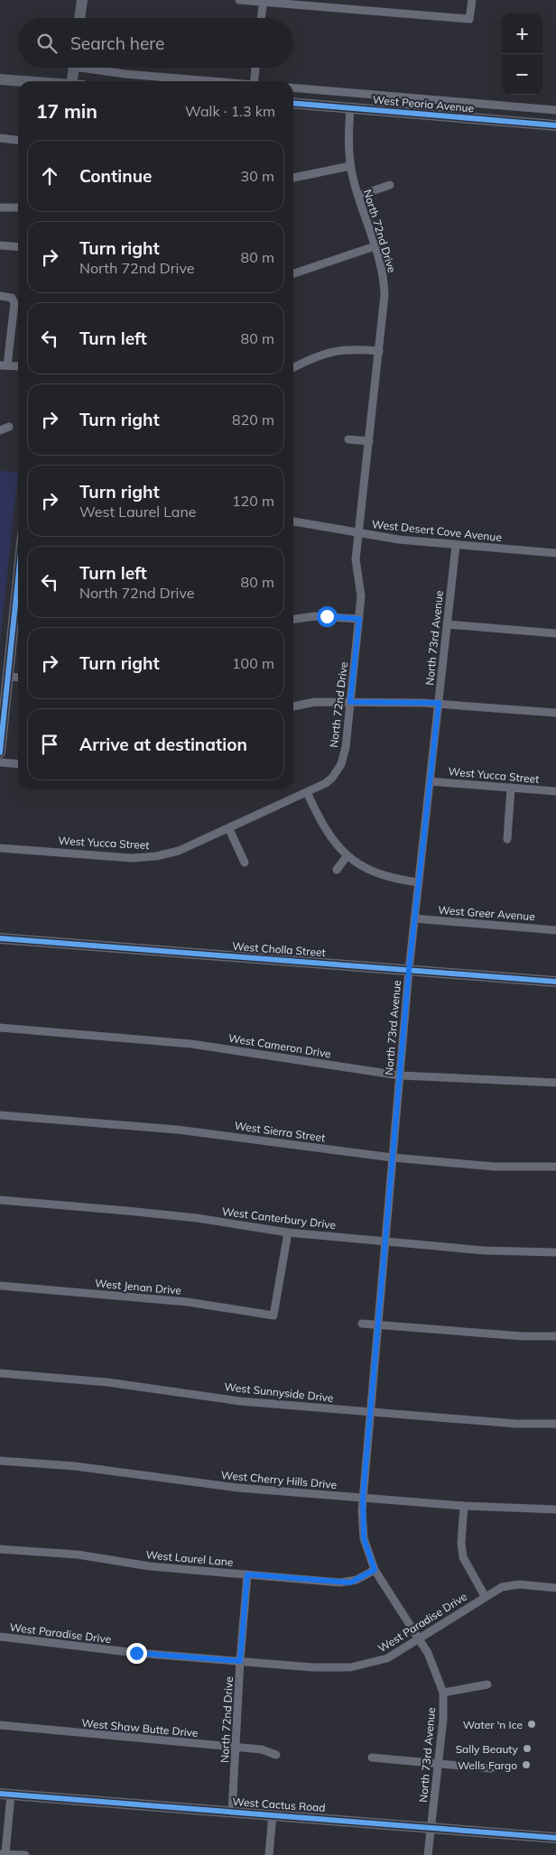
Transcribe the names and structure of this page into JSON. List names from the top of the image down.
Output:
{
  "streets": {
    "main road": ["West Peoria Avenue", "West Cholla Street", "West Cactus Road"],
    "street": [
      "North 72nd Drive",
      "West Desert Cove Avenue",
      "North 73rd Avenue",
      "West Yucca Street",
      "West Greer Avenue",
      "West Cameron Drive",
      "West Sierra Street",
      "West Canterbury Drive",
      "West Jenan Drive",
      "West Sunnyside Drive",
      "West Cherry Hills Drive",
      "West Laurel Lane",
      "West Paradise Drive",
      "West Shaw Butte Drive"
    ]
  },
  "crossings": [
    ["West Peoria Avenue", "North 72nd Drive"],
    ["North 72nd Drive", "West Desert Cove Avenue"],
    ["North 72nd Drive", "West Yucca Street"],
    ["North 72nd Drive", "West Laurel Lane"],
    ["North 72nd Drive", "West Paradise Drive"],
    ["North 72nd Drive", "West Shaw Butte Drive"],
    ["North 72nd Drive", "West Cactus Road"],
    ["West Desert Cove Avenue", "North 73rd Avenue"],
    ["North 73rd Avenue", "West Yucca Street"],
    ["North 73rd Avenue", "West Greer Avenue"],
    ["North 73rd Avenue", "West Cholla Street"],
    ["North 73rd Avenue", "West Cameron Drive"],
    ["North 73rd Avenue", "West Sierra Street"],
    ["North 73rd Avenue", "West Canterbury Drive"],
    ["North 73rd Avenue", "West Sunnyside Drive"],
    ["North 73rd Avenue", "West Cherry Hills Drive"],
    ["North 73rd Avenue", "West Laurel Lane"],
    ["North 73rd Avenue", "West Paradise Drive"],
    ["North 73rd Avenue", "West Cactus Road"],
    ["West Canterbury Drive", "West Jenan Drive"]
  ],
  "places": ["Water 'n Ice", "Sally Beauty", "Wells Fargo"],
  "page": {
    "map_buttons": ["+", "−"],
    "search": "Search here",
    "heading": ["17 min", "Walk · 1.3 km"],
    "list": [
      ["Continue", "30 m"],
      ["Turn right", "North 72nd Drive", "80 m"],
      ["Turn left", "80 m"],
      ["Turn right", "820 m"],
      ["Turn right", "West Laurel Lane", "120 m"],
      ["Turn left", "North 72nd Drive", "80 m"],
      ["Turn right", "100 m"],
      "Arrive at destination"
    ]
  }
}
